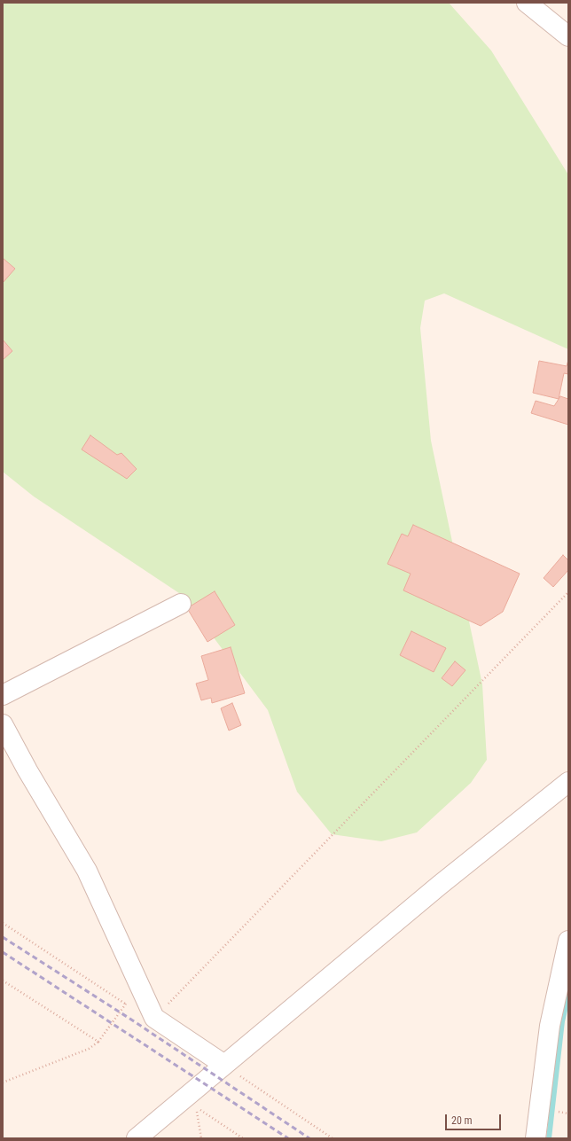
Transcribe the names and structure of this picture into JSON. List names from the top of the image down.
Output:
{
  "scale_bar": "20 m"
}
